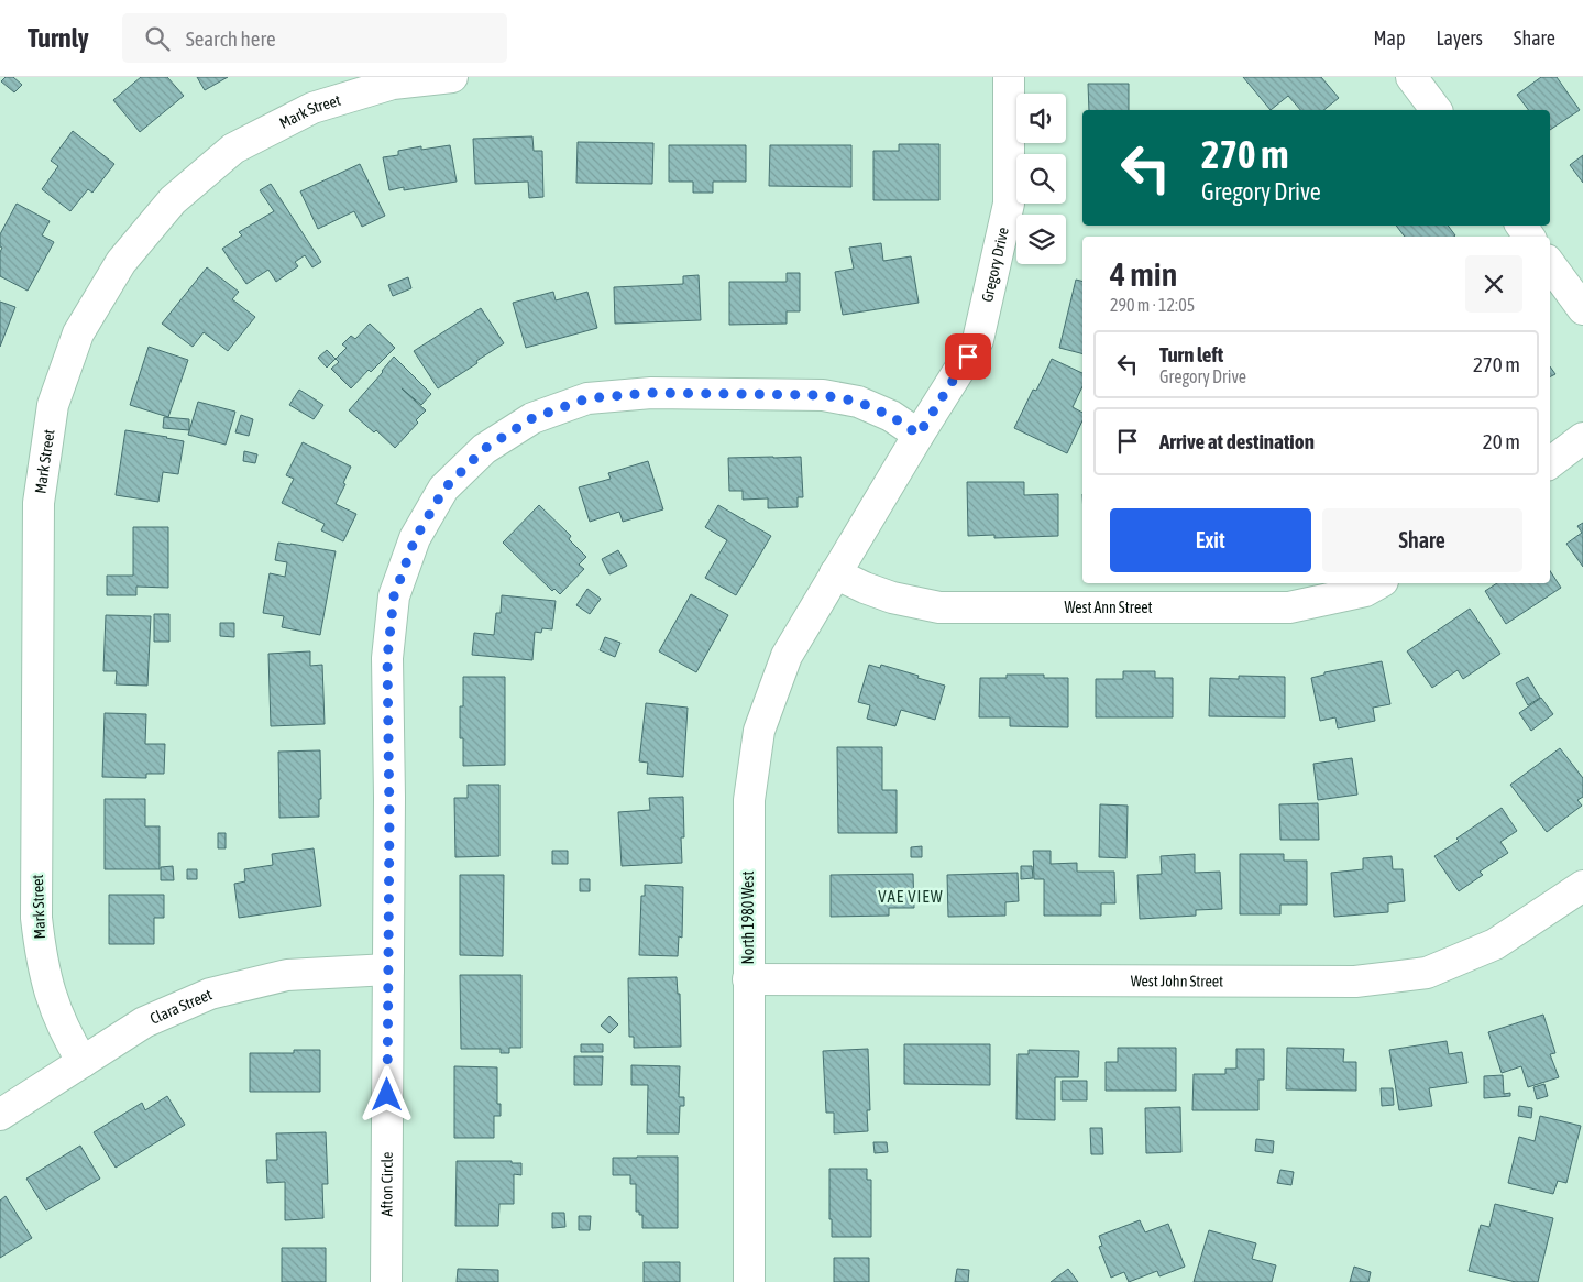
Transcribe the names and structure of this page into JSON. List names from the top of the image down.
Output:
{
  "streets": {
    "street": [
      "Mark Street",
      "Gregory Drive",
      "West Ann Street",
      "North 1980 West",
      "West John Street",
      "Clara Street",
      "Afton Circle"
    ]
  },
  "crossings": [
    ["Mark Street", "Clara Street"],
    ["Gregory Drive", "West Ann Street"],
    ["Gregory Drive", "North 1980 West"],
    ["Gregory Drive", "Afton Circle"],
    ["West Ann Street", "North 1980 West"],
    ["North 1980 West", "West John Street"],
    ["Clara Street", "Afton Circle"]
  ],
  "districts": ["VAE VIEW"],
  "page": {
    "header": "Turnly",
    "search": "Search here",
    "nav": ["Map", "Layers", "Share"],
    "turn": ["270 m", "Gregory Drive"],
    "heading": ["4 min", "290 m · 12:05"],
    "list": [
      {
        "name": "Turn left",
        "note": "Gregory Drive",
        "value": "270 m"
      },
      {
        "name": "Arrive at destination",
        "value": "20 m"
      }
    ],
    "buttons": ["Exit", "Share"]
  }
}
